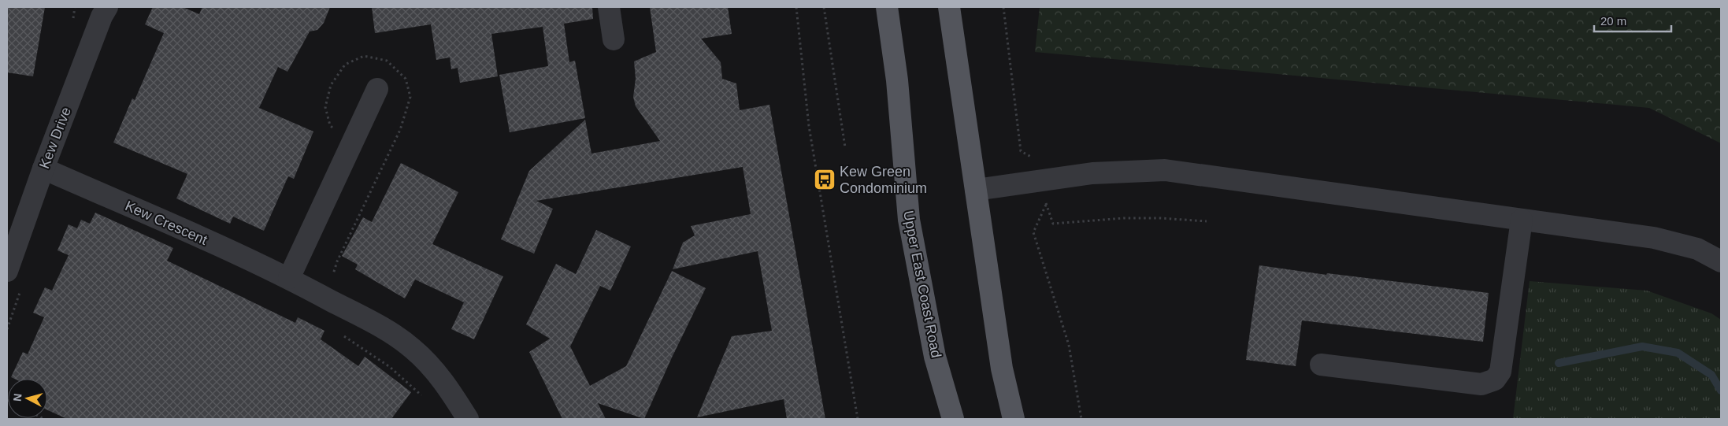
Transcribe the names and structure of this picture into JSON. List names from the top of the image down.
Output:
{
  "streets": {
    "main road": ["Upper East Coast Road"],
    "street": ["Kew Drive", "Kew Crescent"]
  },
  "crossings": [
    ["Kew Drive", "Kew Crescent"]
  ],
  "places": {
    "bus stop": ["Kew Green Condominium"]
  },
  "scale_bar": "20 m",
  "north": "left"
}
